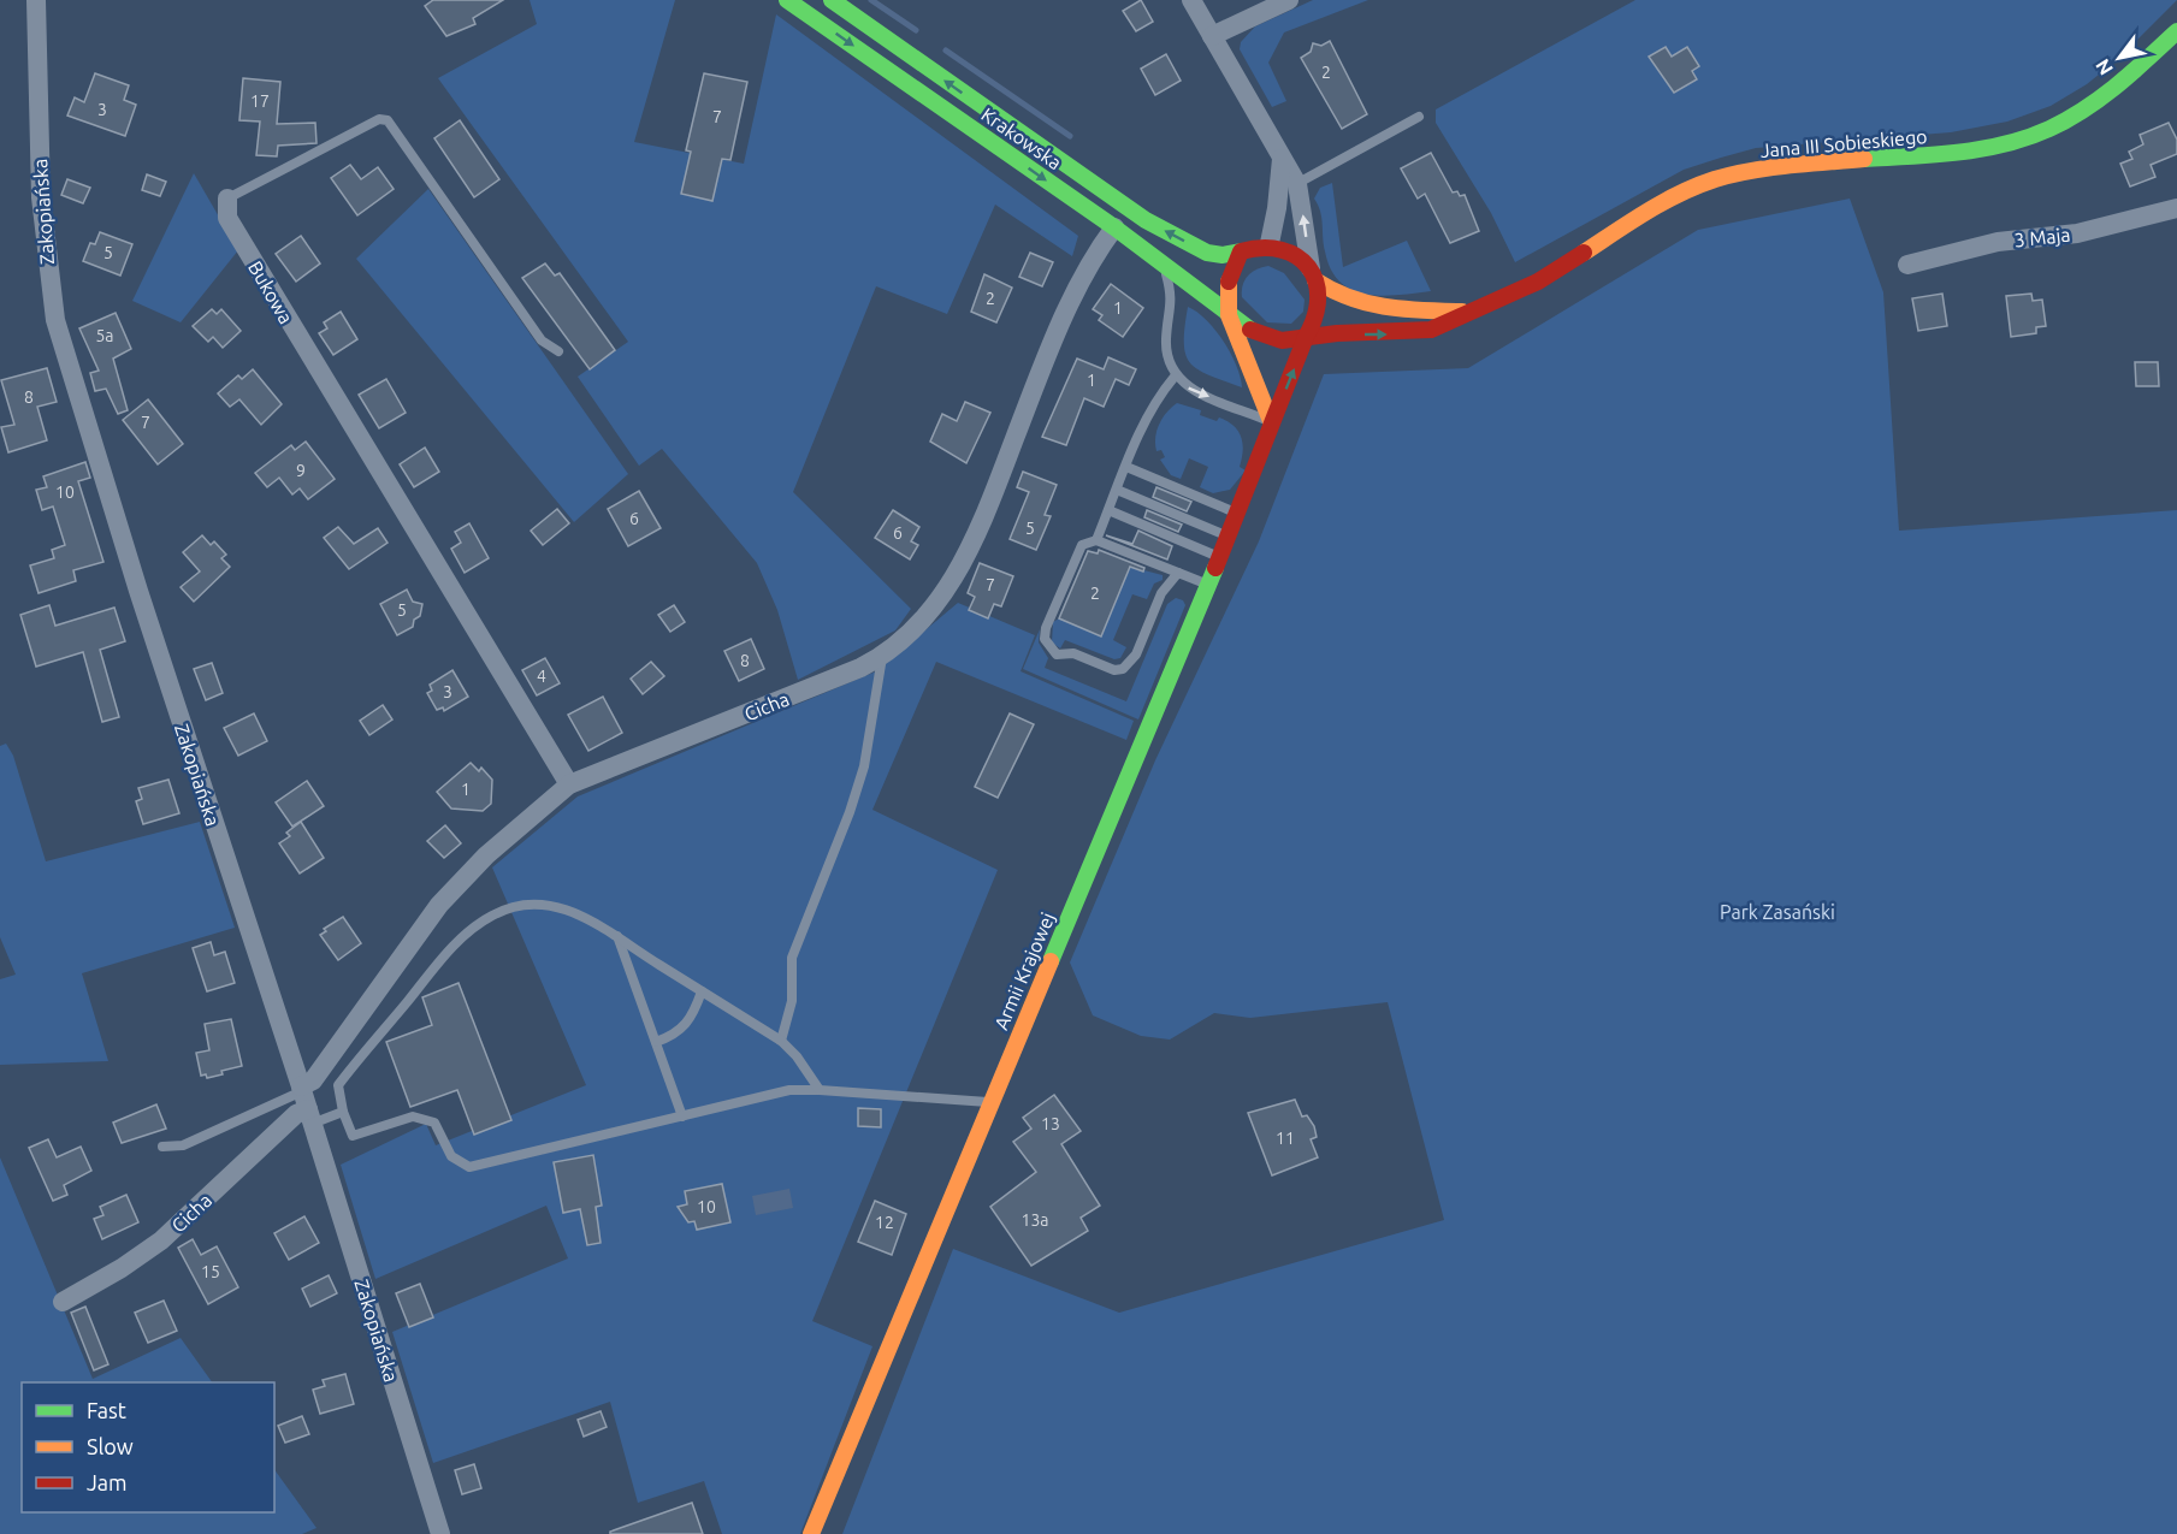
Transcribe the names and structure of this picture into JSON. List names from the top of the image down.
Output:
{
  "streets": {
    "main road": ["Krakowska", "Jana III Sobieskiego", "Armii Krajowej"],
    "street": [
      "Zakopiańska",
      "3 Maja",
      "Bukowa",
      "Cicha"
    ]
  },
  "crossings": [
    ["Krakowska", "Jana III Sobieskiego"],
    ["Krakowska", "Cicha"],
    ["Krakowska", "Armii Krajowej"],
    ["Jana III Sobieskiego", "Armii Krajowej"],
    ["Zakopiańska", "Cicha"],
    ["Bukowa", "Cicha"]
  ],
  "parks": ["Park Zasański"],
  "house_numbers": [
    "2",
    "17",
    "3",
    "7",
    "5",
    "2",
    "1",
    "5a",
    "1",
    "8",
    "7",
    "9",
    "10",
    "6",
    "5",
    "6",
    "7",
    "2",
    "5",
    "8",
    "4",
    "3",
    "1",
    "13",
    "11",
    "10",
    "13a",
    "12",
    "15"
  ],
  "legend": ["Fast", "Slow", "Jam"],
  "north": "bottom left"
}
